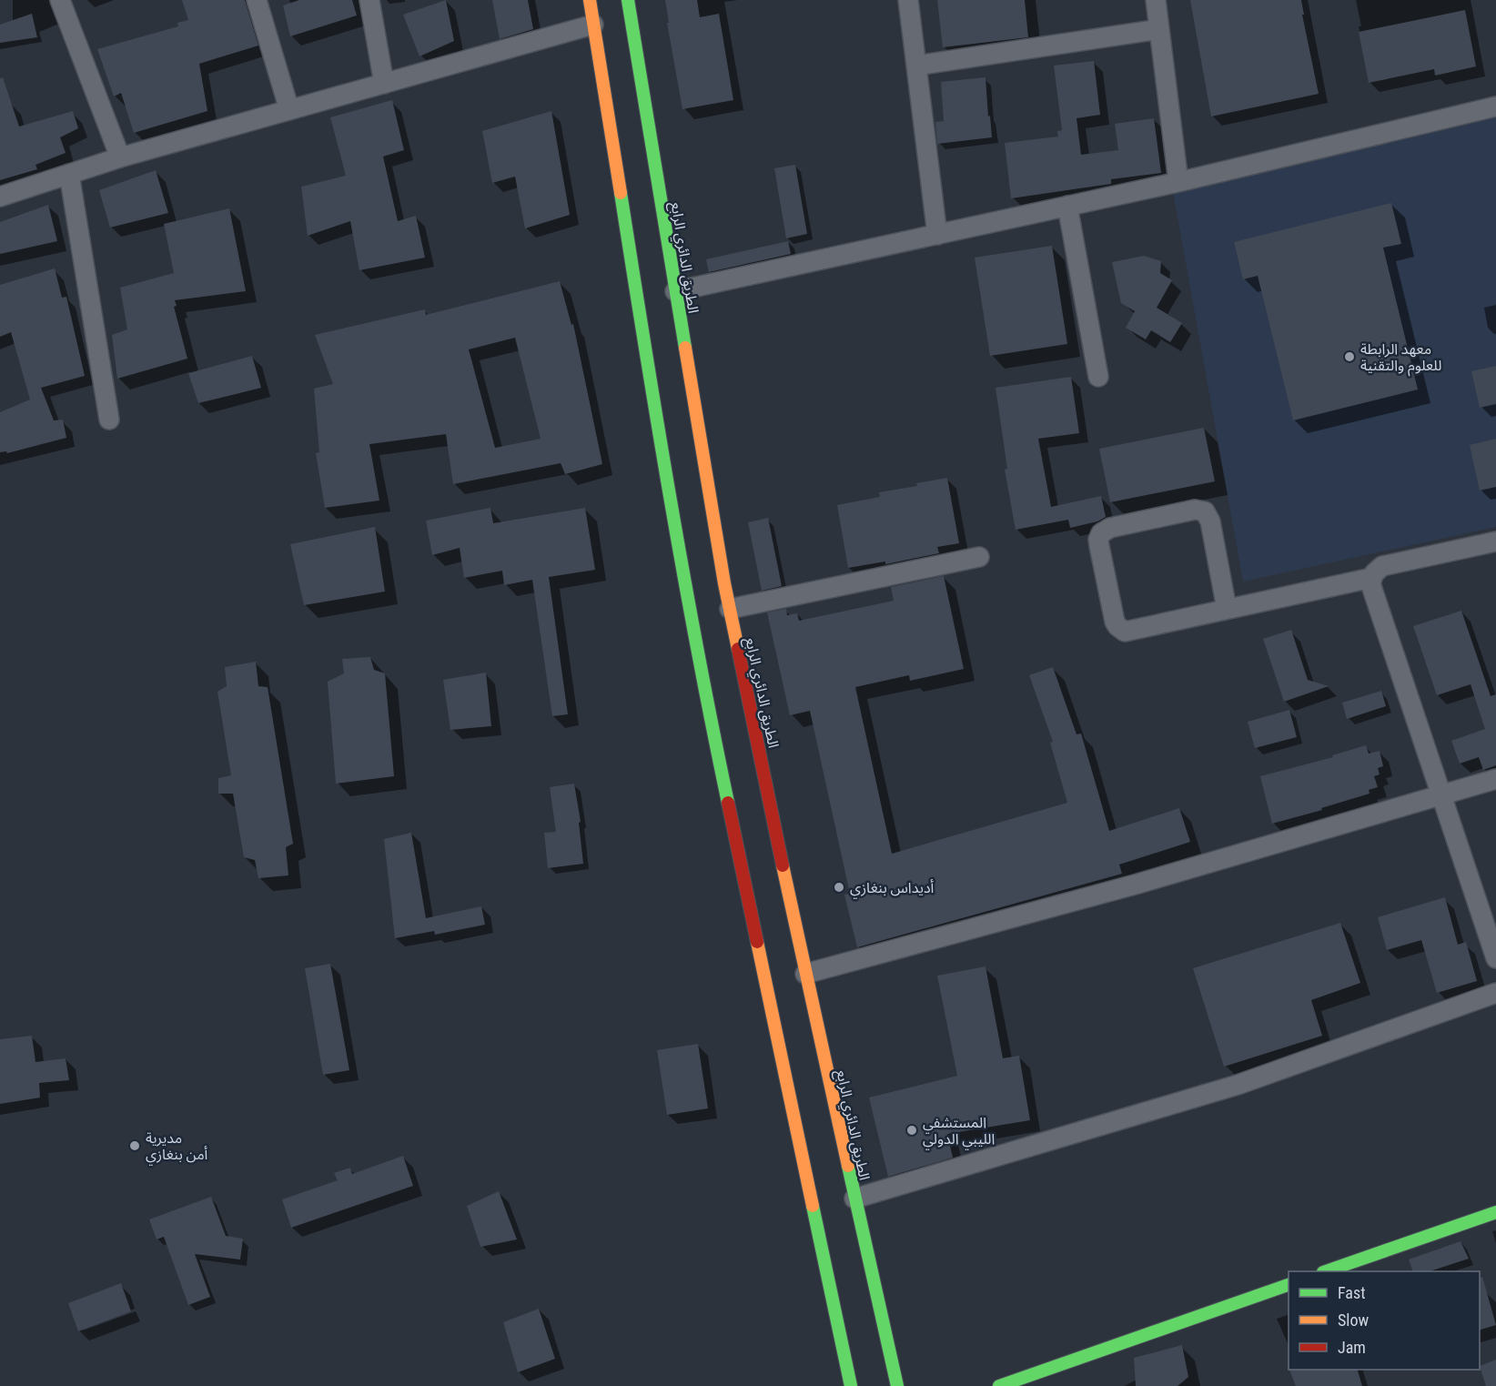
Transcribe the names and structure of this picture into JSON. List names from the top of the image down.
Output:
{
  "streets": {
    "main road": ["الطريق الدائري الرابع"]
  },
  "places": [
    "معهد الرابطة للعلوم والتقنية",
    "أديداس بنغازي",
    "المستشفي الليبي الدولي",
    "مديرية أمن بنغازي"
  ],
  "legend": ["Fast", "Slow", "Jam"]
}
